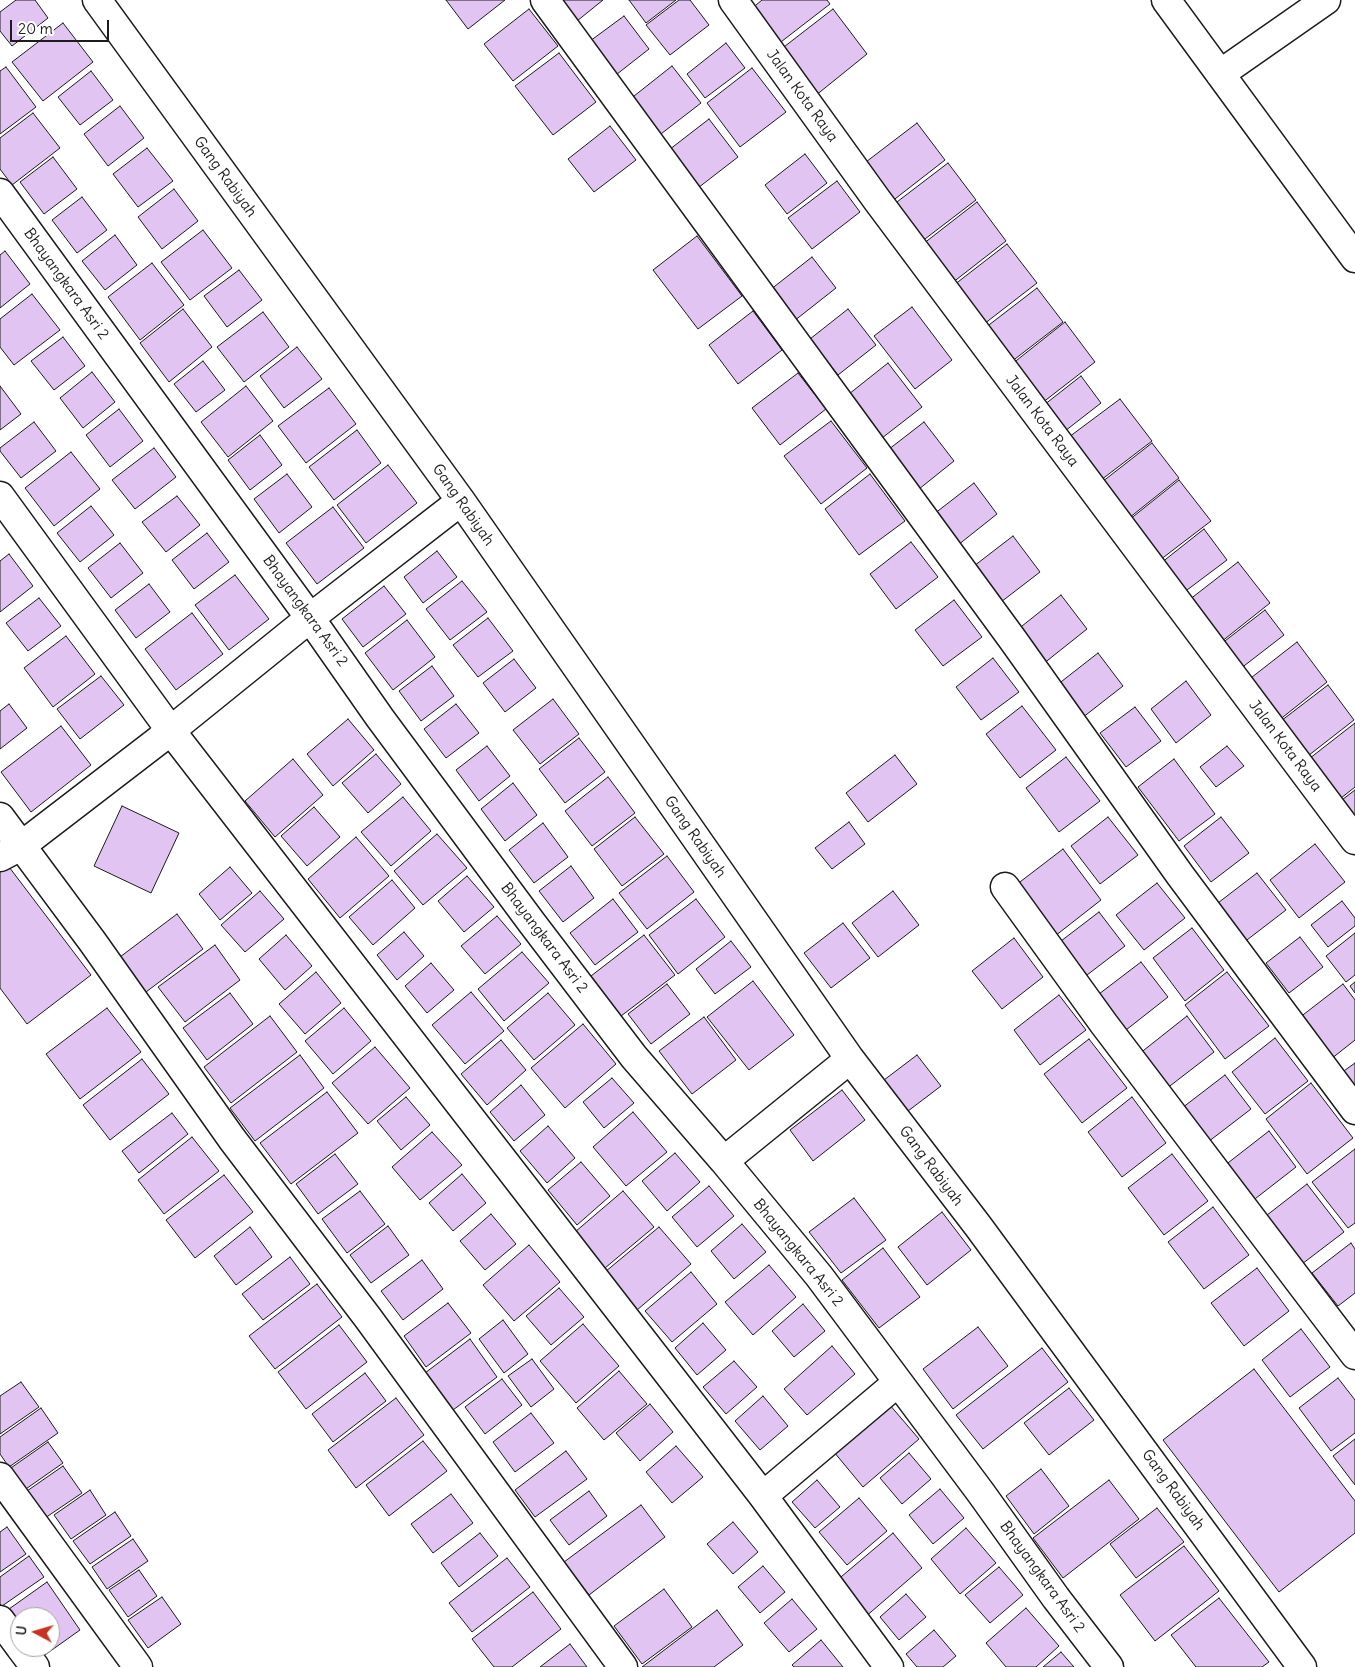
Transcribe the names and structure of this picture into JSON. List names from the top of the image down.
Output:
{
  "streets": {
    "street": ["Jalan Kota Raya", "Gang Rabiyah", "Bhayangkara Asri 2"]
  },
  "scale_bar": "20 m",
  "north": "left"
}
